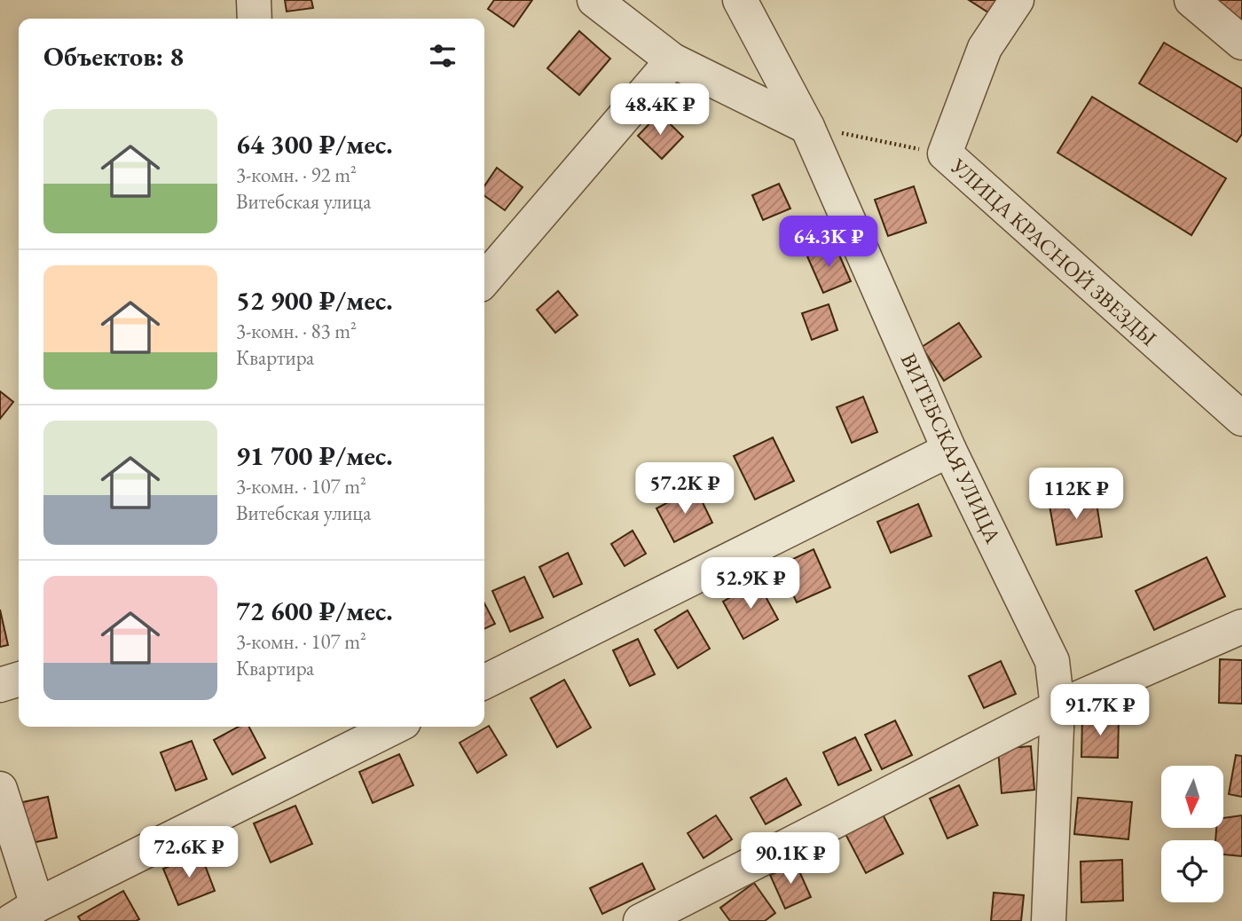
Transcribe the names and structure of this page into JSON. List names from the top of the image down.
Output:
{
  "streets": {
    "street": ["УЛИЦА КРАСНОЙ ЗВЕЗДЫ", "ВИТЕБСКАЯ УЛИЦА"]
  },
  "crossings": [
    ["УЛИЦА КРАСНОЙ ЗВЕЗДЫ", "ВИТЕБСКАЯ УЛИЦА"]
  ],
  "north": "bottom",
  "page": {
    "heading": "Объектов: 8",
    "price": [
      "48.4K ₽",
      "64.3K ₽",
      "57.2K ₽",
      "112K ₽",
      "52.9K ₽",
      "91.7K ₽",
      "72.6K ₽",
      "90.1K ₽"
    ],
    "list": [
      {
        "name": "64 300 ₽/мес.",
        "note": "3-комн. · 92 m² · Витебская улица"
      },
      {
        "name": "52 900 ₽/мес.",
        "note": "3-комн. · 83 m² · Квартира"
      },
      {
        "name": "91 700 ₽/мес.",
        "note": "3-комн. · 107 m² · Витебская улица"
      },
      {
        "name": "72 600 ₽/мес.",
        "note": "3-комн. · 107 m² · Квартира"
      }
    ]
  }
}
